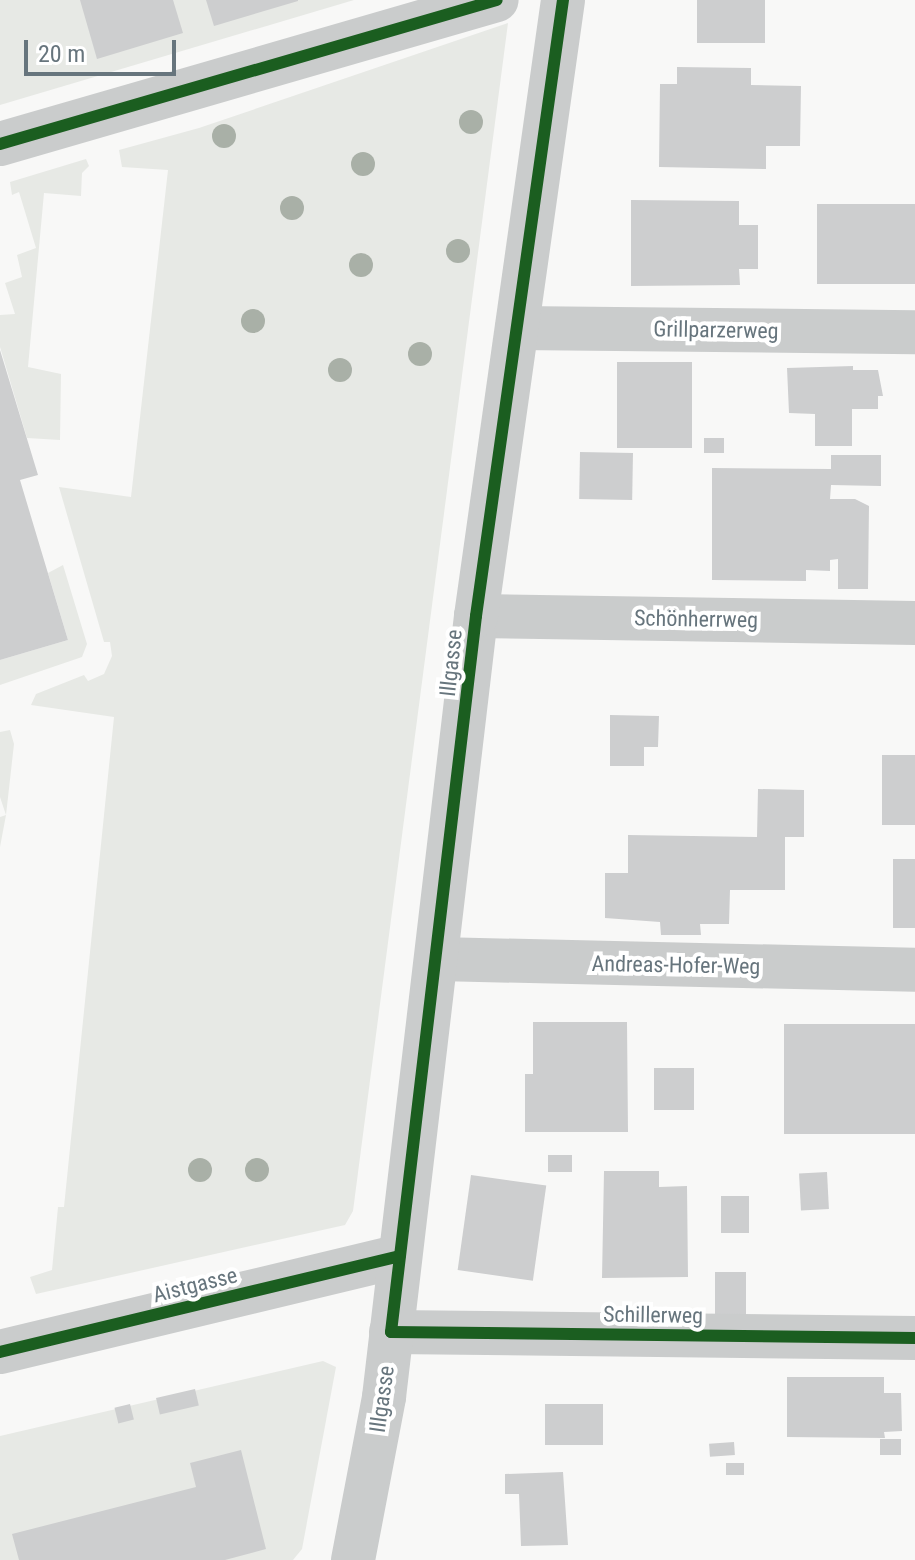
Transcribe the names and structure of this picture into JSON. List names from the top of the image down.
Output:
{
  "streets": {
    "street": [
      "Grillparzerweg",
      "Schönherrweg",
      "Illgasse",
      "Andreas-Hofer-Weg",
      "Aistgasse",
      "Schillerweg"
    ]
  },
  "crossings": [
    ["Grillparzerweg", "Illgasse"],
    ["Schönherrweg", "Illgasse"],
    ["Illgasse", "Andreas-Hofer-Weg"],
    ["Illgasse", "Aistgasse"],
    ["Illgasse", "Schillerweg"]
  ],
  "scale_bar": "20 m"
}
